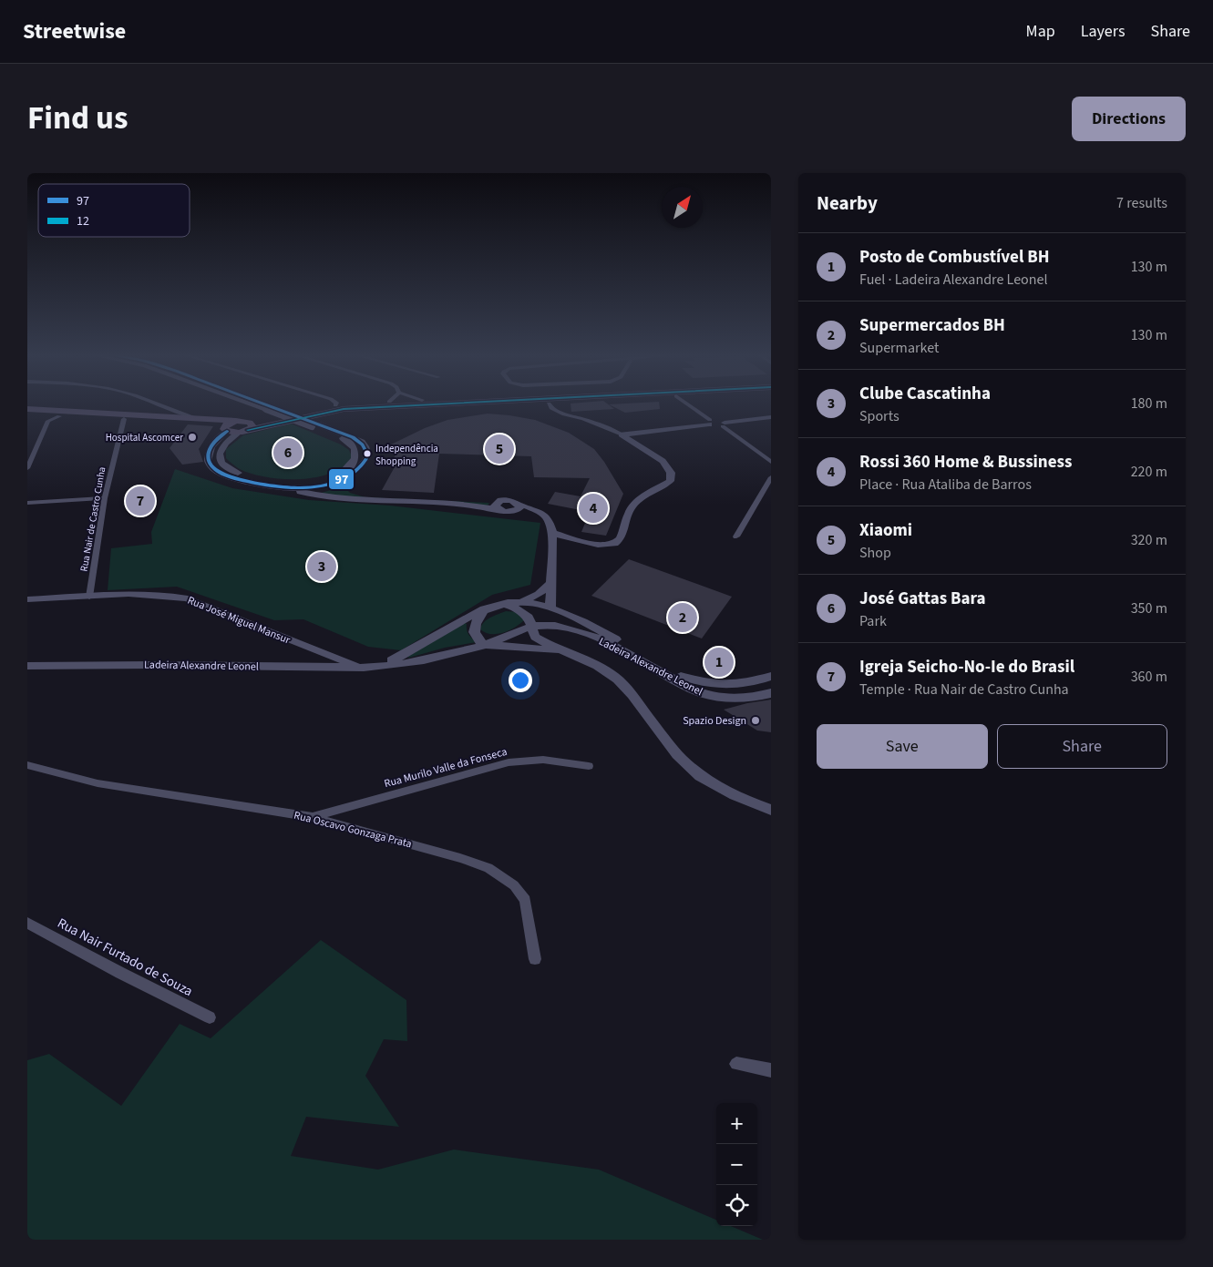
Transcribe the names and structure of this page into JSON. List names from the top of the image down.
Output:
{
  "streets": {
    "main road": ["Rua José Miguel Mansur", "Ladeira Alexandre Leonel"],
    "street": [
      "Rua Nair de Castro Cunha",
      "Rua Murilo Valle da Fonseca",
      "Rua Oscavo Gonzaga Prata",
      "Rua Nair Furtado de Souza"
    ]
  },
  "crossings": [
    ["Rua Nair de Castro Cunha", "Rua José Miguel Mansur"],
    ["Rua José Miguel Mansur", "Ladeira Alexandre Leonel"],
    ["Rua Murilo Valle da Fonseca", "Rua Oscavo Gonzaga Prata"]
  ],
  "places": ["Hospital Ascomcer", "Independência Shopping", "Spazio Design"],
  "lines": ["transit line 97", "transit line 12"],
  "legend": ["97", "12"],
  "north": "top right",
  "page": {
    "header": "Streetwise",
    "nav": ["Map", "Layers", "Share"],
    "title": "Find us",
    "buttons": [
      "Directions",
      ["Save", "Share"]
    ],
    "heading": ["Nearby", "7 results"],
    "list": [
      {
        "mark": "1",
        "name": "Posto de Combustível BH",
        "note": "Fuel · Ladeira Alexandre Leonel",
        "value": "130 m"
      },
      {
        "mark": "2",
        "name": "Supermercados BH",
        "note": "Supermarket",
        "value": "130 m"
      },
      {
        "mark": "3",
        "name": "Clube Cascatinha",
        "note": "Sports",
        "value": "180 m"
      },
      {
        "mark": "4",
        "name": "Rossi 360 Home & Bussiness",
        "note": "Place · Rua Ataliba de Barros",
        "value": "220 m"
      },
      {
        "mark": "5",
        "name": "Xiaomi",
        "note": "Shop",
        "value": "320 m"
      },
      {
        "mark": "6",
        "name": "José Gattas Bara",
        "note": "Park",
        "value": "350 m"
      },
      {
        "mark": "7",
        "name": "Igreja Seicho-No-Ie do Brasil",
        "note": "Temple · Rua Nair de Castro Cunha",
        "value": "360 m"
      }
    ],
    "pins": [
      "5",
      "6",
      "7",
      "4",
      "3",
      "2",
      "1"
    ],
    "map_buttons": ["+", "−"]
  }
}
